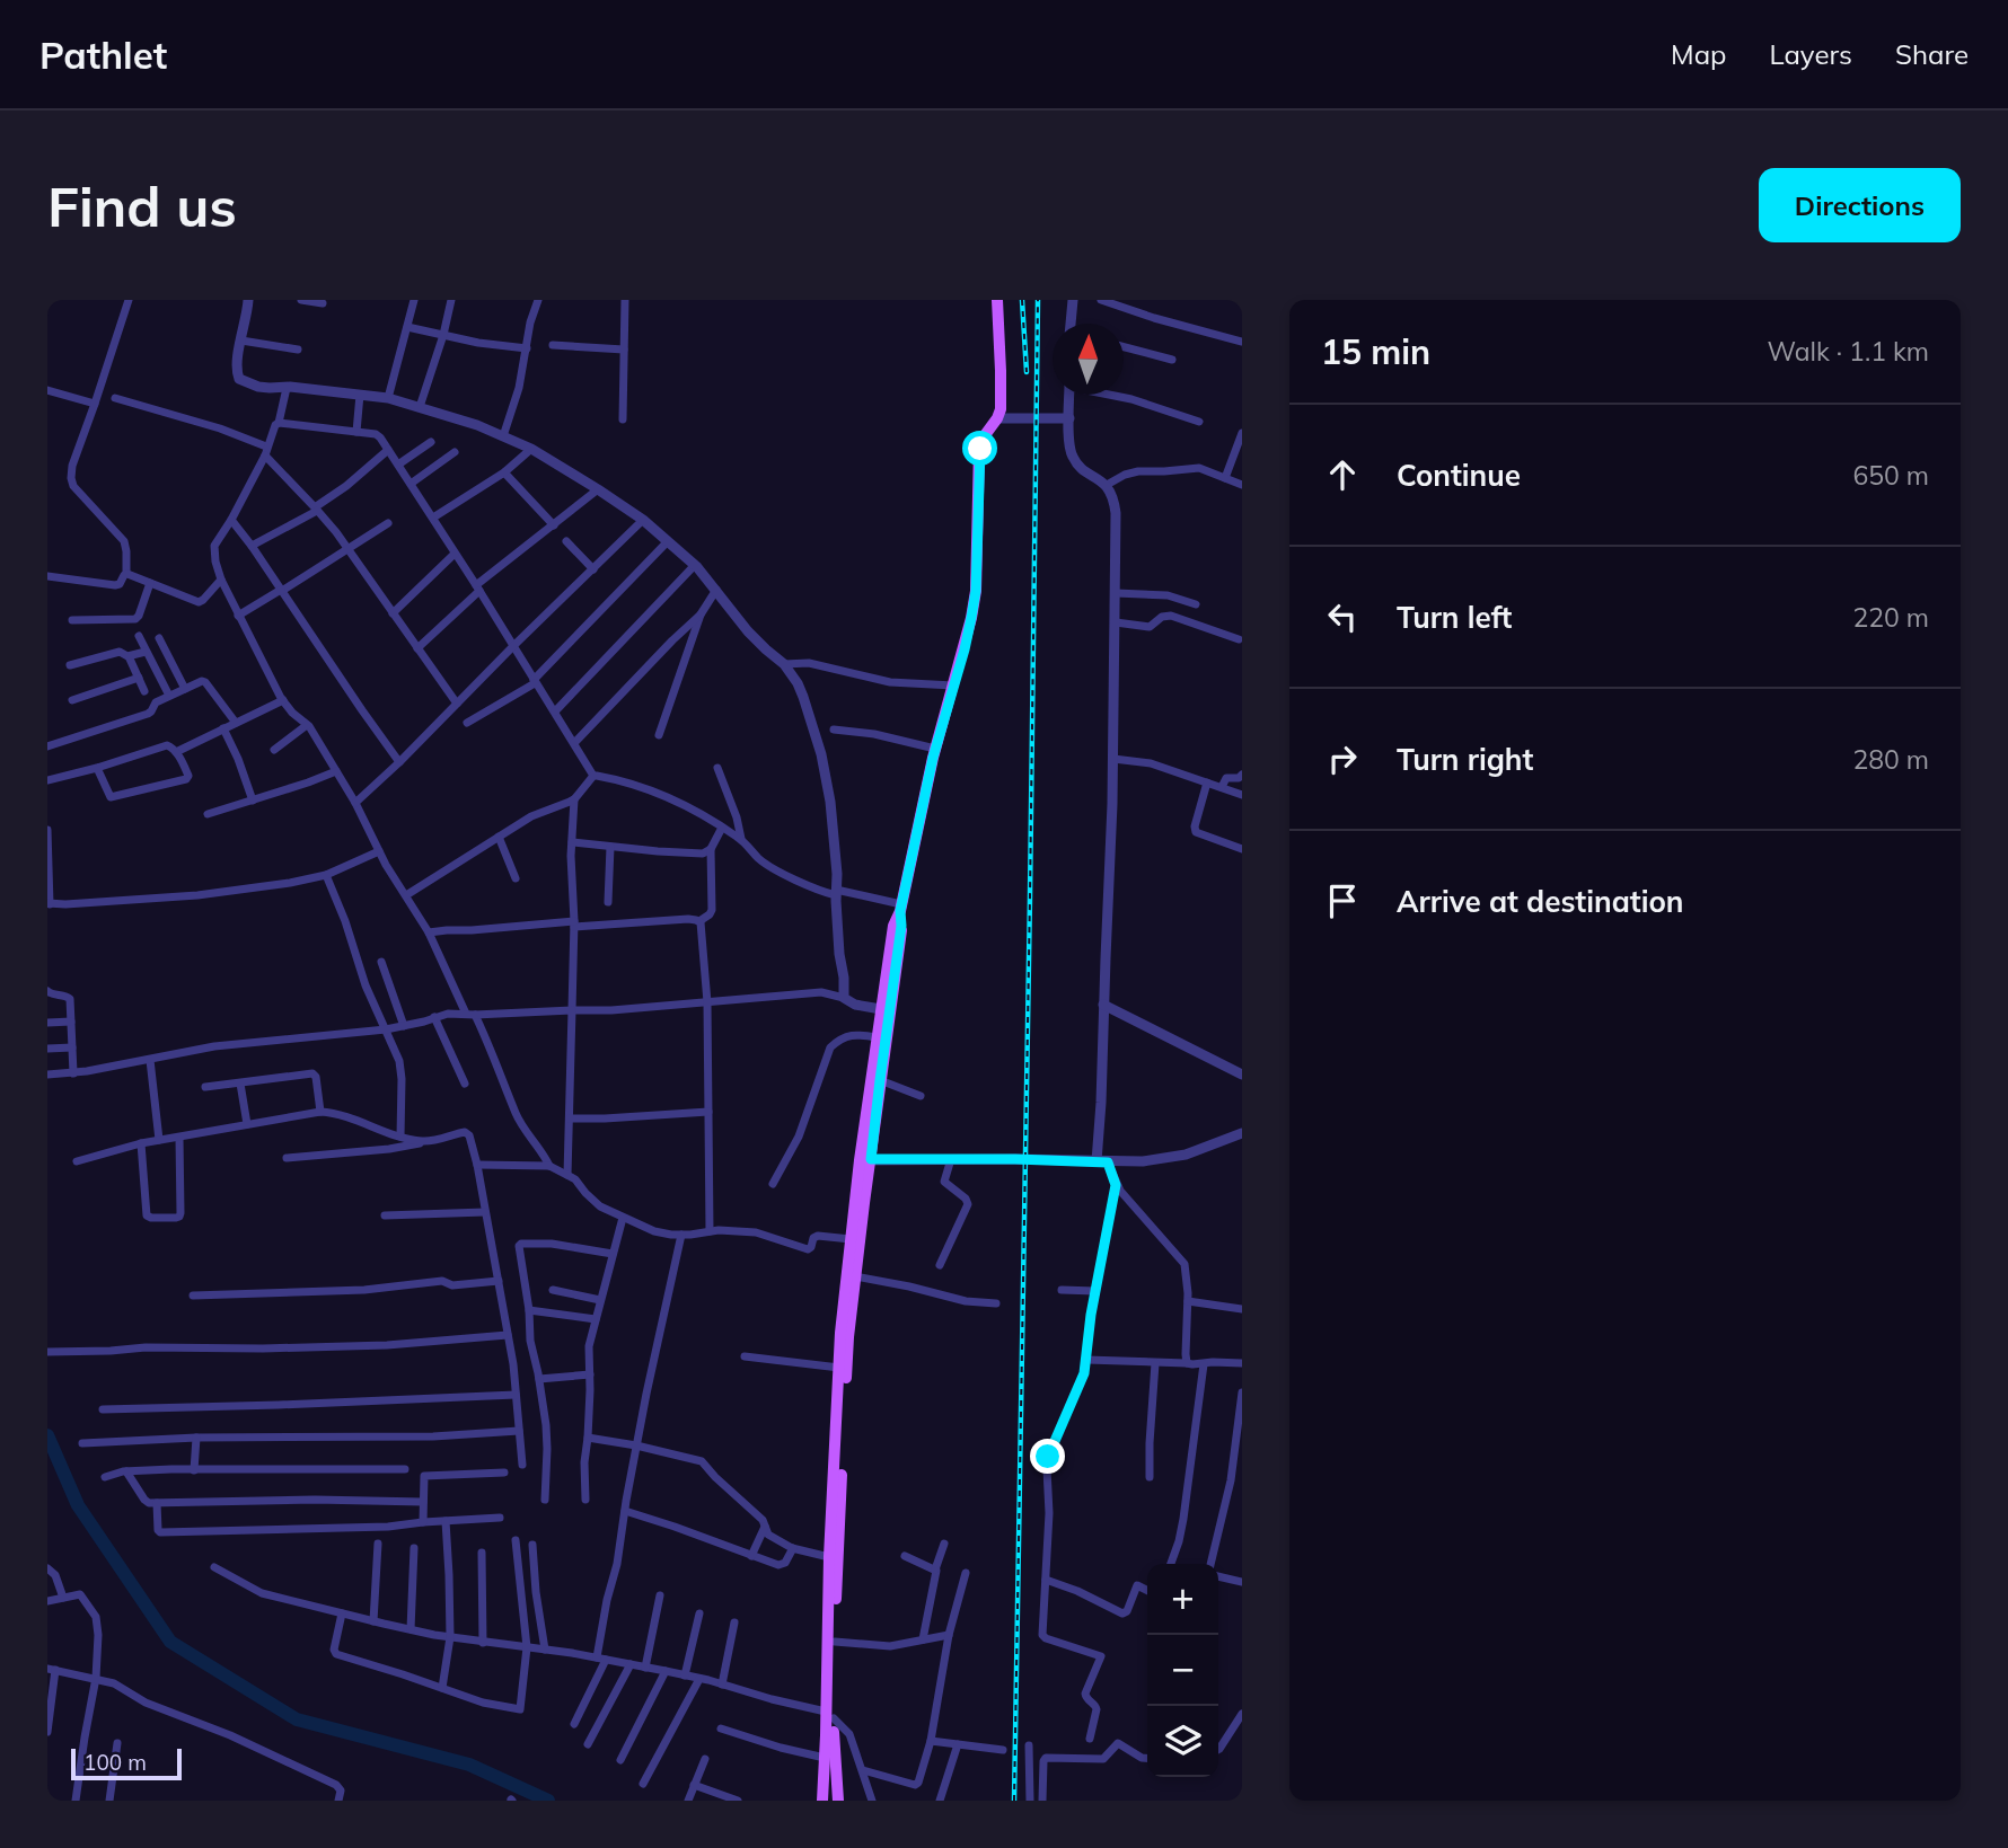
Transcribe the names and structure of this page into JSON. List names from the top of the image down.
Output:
{
  "scale_bar": "100 m",
  "north": "top",
  "page": {
    "header": "Pathlet",
    "nav": ["Map", "Layers", "Share"],
    "buttons": "Directions",
    "title": "Find us",
    "heading": ["15 min", "Walk · 1.1 km"],
    "list": [
      ["Continue", "650 m"],
      ["Turn left", "220 m"],
      ["Turn right", "280 m"],
      "Arrive at destination"
    ],
    "map_buttons": ["+", "−"],
    "scale": "100 m"
  }
}
